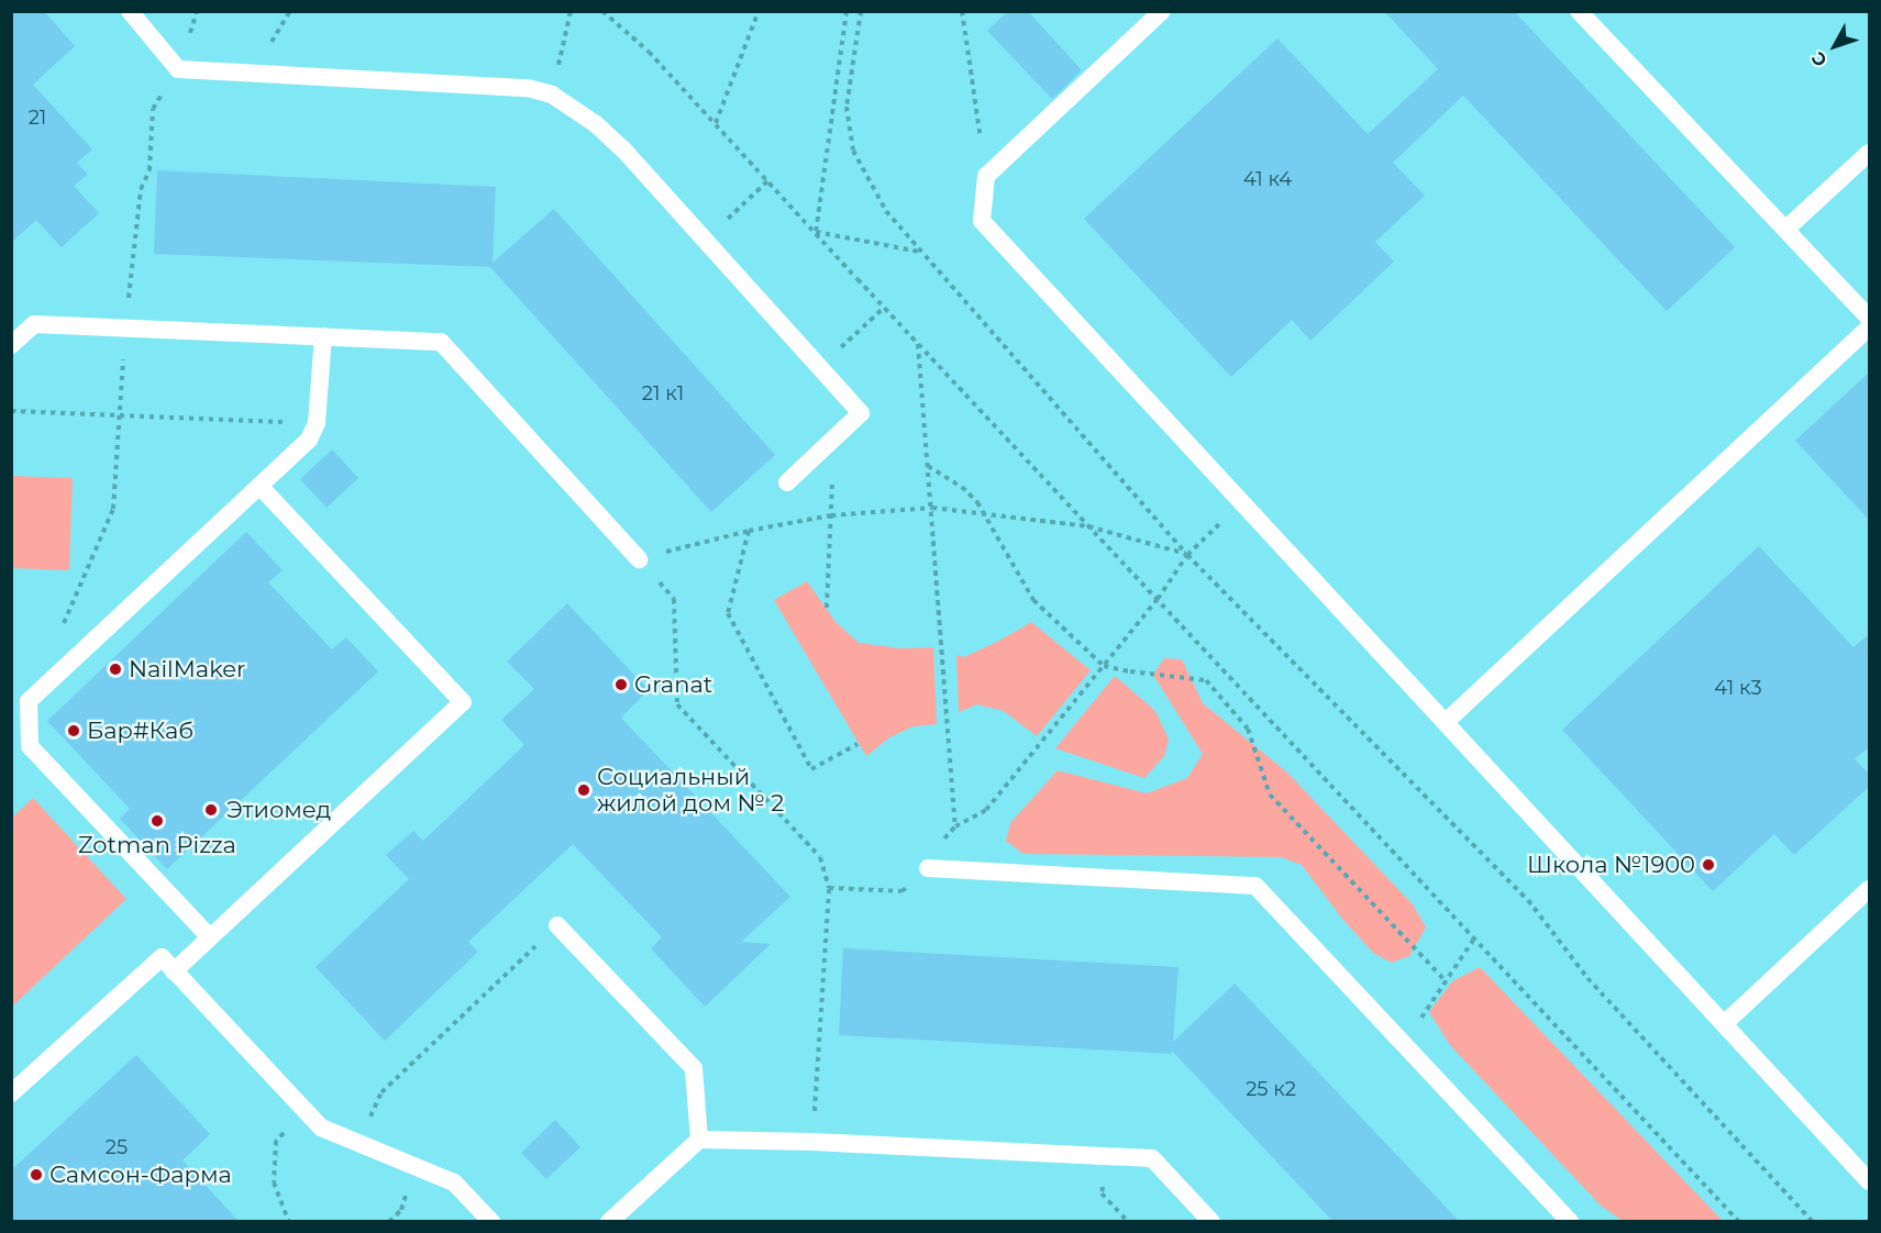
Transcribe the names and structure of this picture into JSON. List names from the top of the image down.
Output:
{
  "places": [
    "NailMaker",
    "Granat",
    "Бар#Каб",
    "Социальный жилой дом № 2",
    "Этиомед",
    "Zotman Pizza",
    "Школа №1900",
    "Самсон-Фарма"
  ],
  "house_numbers": [
    "21",
    "41 к4",
    "21 к1",
    "41 к3",
    "25 к2",
    "25"
  ],
  "north": "bottom left"
}
